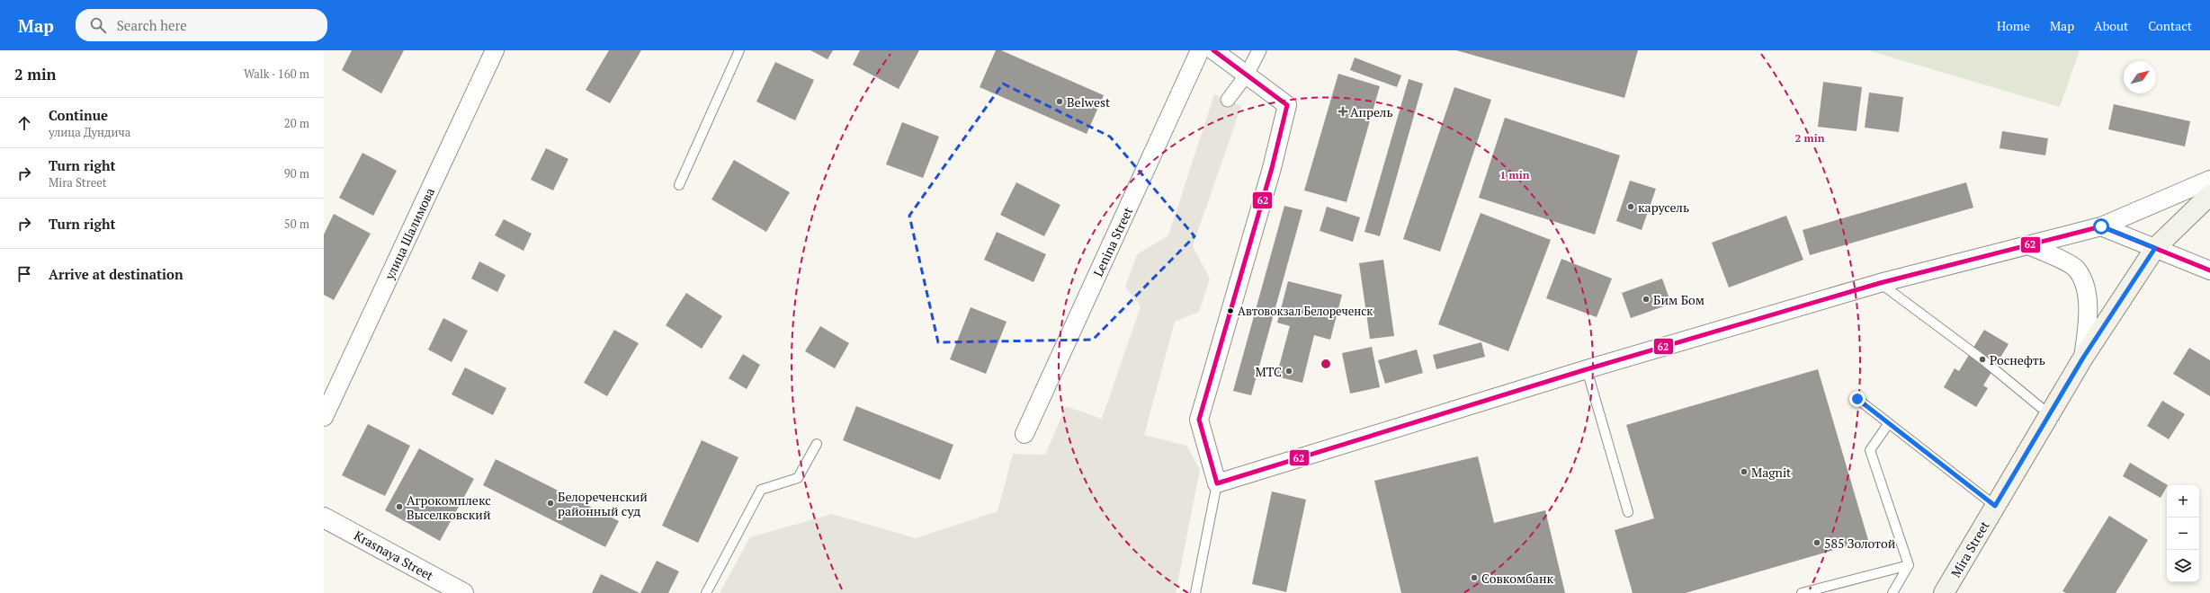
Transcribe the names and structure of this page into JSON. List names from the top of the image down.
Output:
{
  "streets": {
    "main road": ["Mira Street"],
    "street": ["улица Шалимова", "Lenina Street", "Krasnaya Street"]
  },
  "places": {
    "other": [
      "Belwest",
      "карусель",
      "Бим Бом",
      "Автовокзал Белореченск",
      "Роснефть",
      "МТС",
      "Magnit",
      "Белореченский районный суд",
      "Агрокомплекс Выселковский",
      "585 Золотой",
      "Совкомбанк"
    ],
    "health": ["Апрель"]
  },
  "lines": ["transit line 62"],
  "north": "top right",
  "page": {
    "header": "Map",
    "search": "Search here",
    "nav": [
      "Home",
      "Map",
      "About",
      "Contact"
    ],
    "heading": ["2 min", "Walk · 160 m"],
    "list": [
      ["Continue", "улица Дундича", "20 m"],
      ["Turn right", "Mira Street", "90 m"],
      ["Turn right", "50 m"],
      "Arrive at destination"
    ],
    "map_buttons": ["+", "−"]
  },
  "rings": ["2 min", "1 min"]
}
